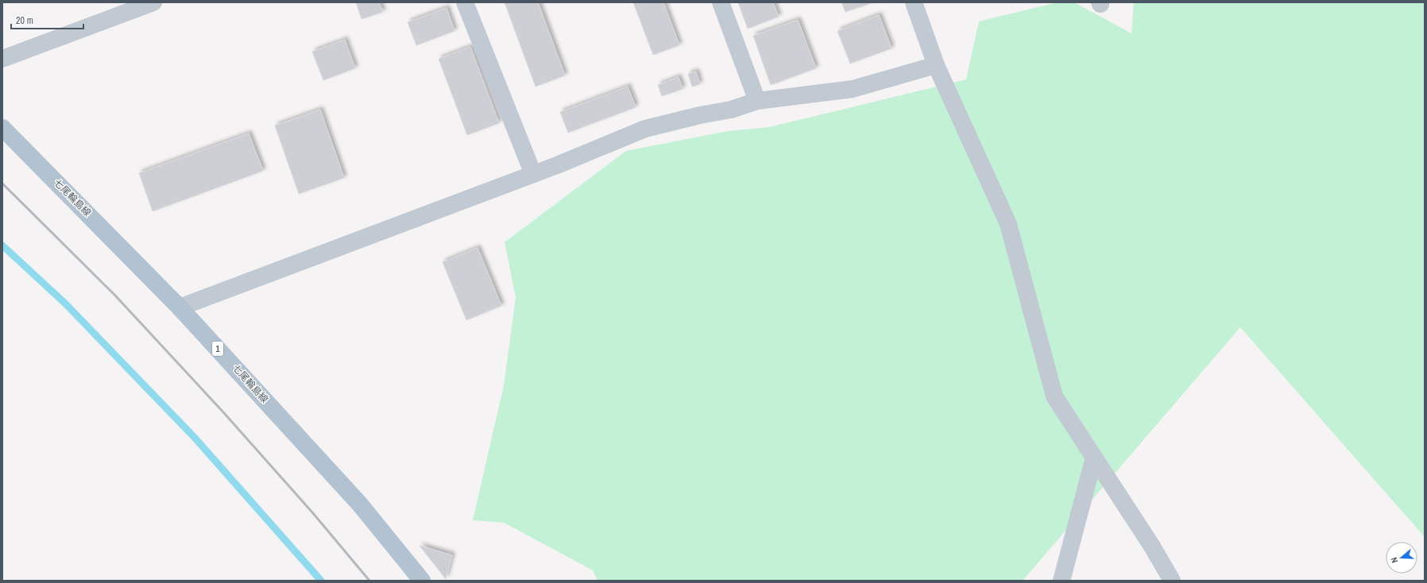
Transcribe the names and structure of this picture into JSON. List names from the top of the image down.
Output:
{
  "streets": {
    "main road": ["七尾輪島線", "1"]
  },
  "scale_bar": "20 m",
  "north": "left"
}
